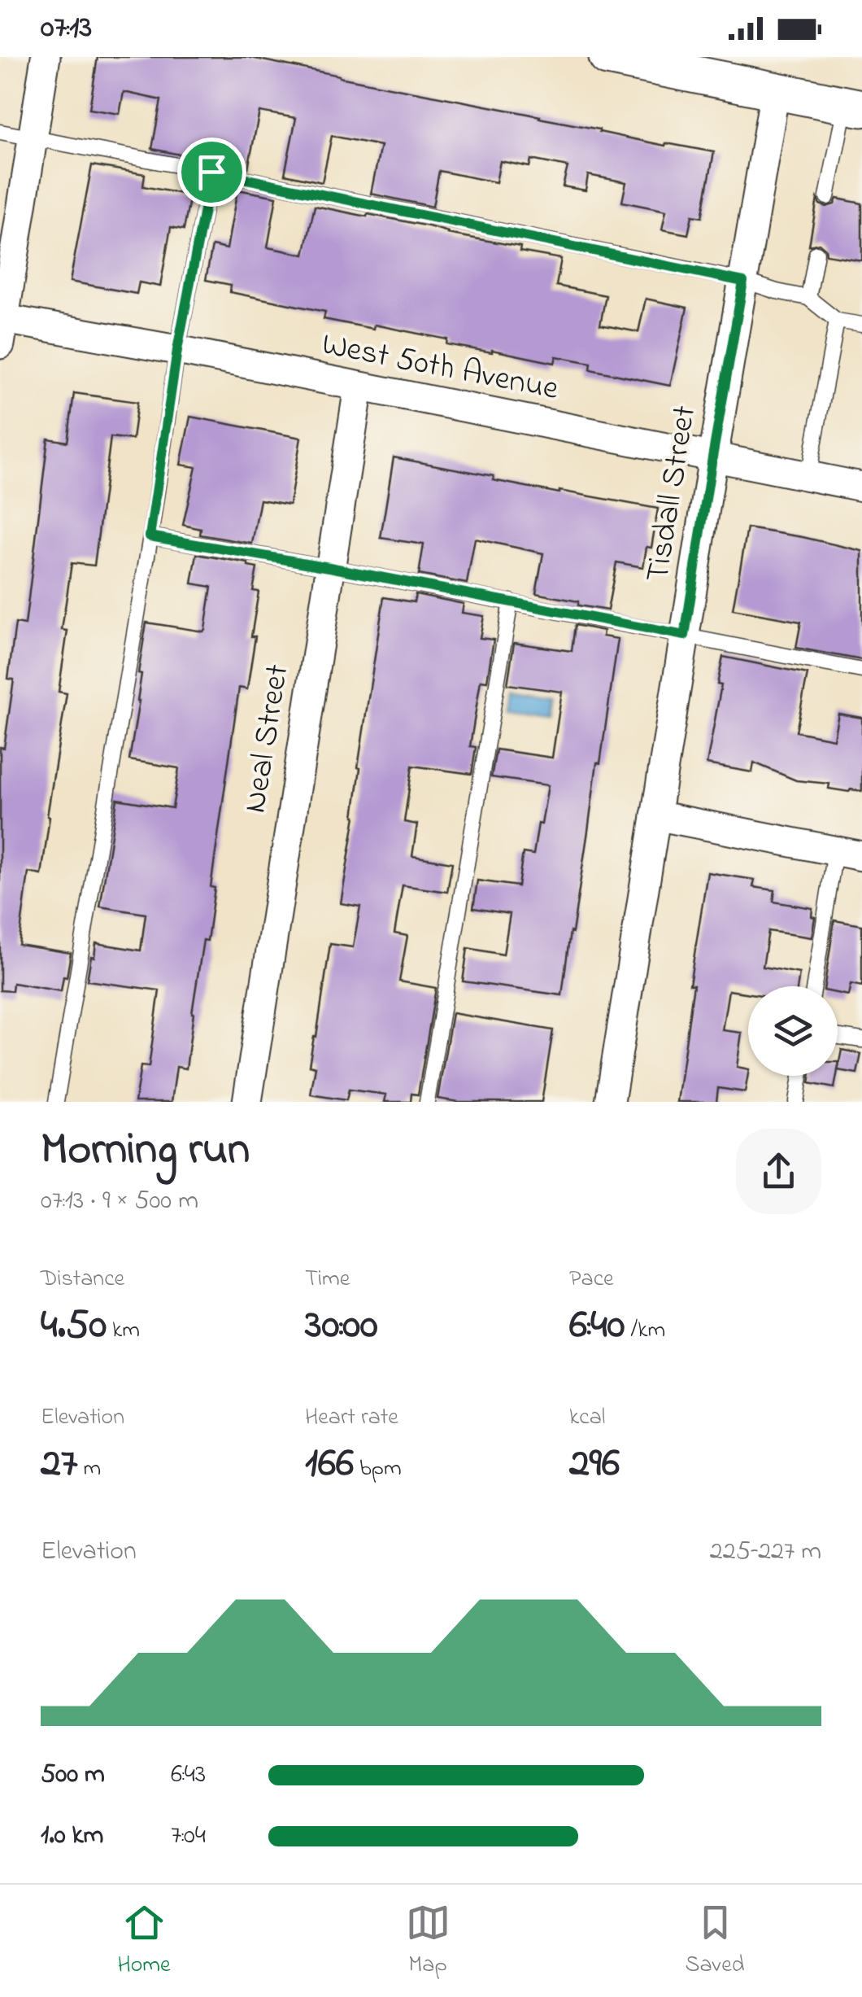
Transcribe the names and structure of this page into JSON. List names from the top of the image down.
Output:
{
  "streets": {
    "street": ["West 50th Avenue", "Tisdall Street", "Neal Street"]
  },
  "crossings": [
    ["West 50th Avenue", "Tisdall Street"],
    ["West 50th Avenue", "Neal Street"]
  ],
  "page": {
    "status": "07:13",
    "heading": ["Morning run", "07:13 · 9 × 500 m"],
    "stats": [
      ["Distance", "4.50 km"],
      ["Time", "30:00"],
      ["Pace", "6:40 /km"],
      ["Elevation", "27 m"],
      ["Heart rate", "166 bpm"],
      ["kcal", "296"]
    ],
    "chart": ["Elevation", "225–227 m"],
    "list": [
      {
        "name": "500 m",
        "note": "6:43"
      },
      {
        "name": "1.0 km",
        "note": "7:04"
      }
    ],
    "tabs": ["Home", "Map", "Saved"]
  }
}
